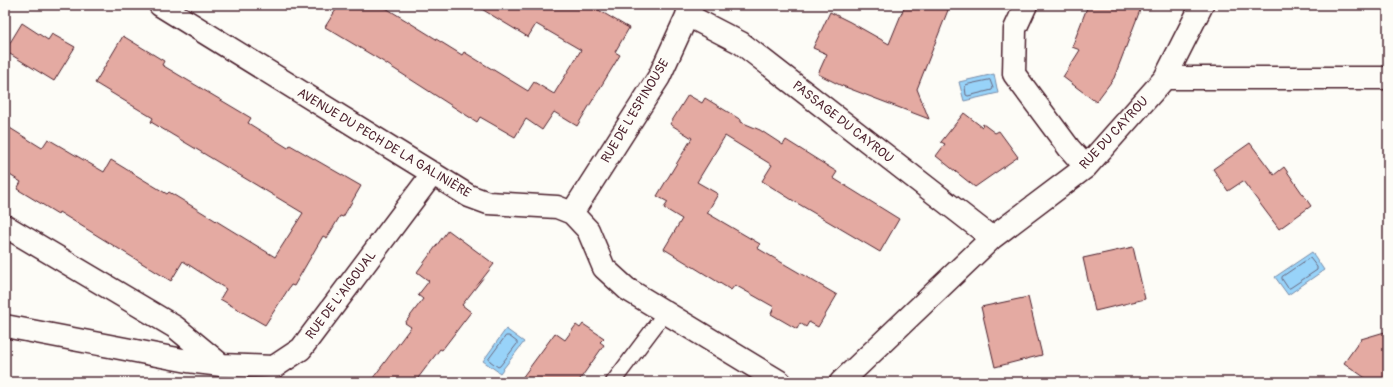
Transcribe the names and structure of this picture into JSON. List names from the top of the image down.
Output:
{
  "streets": {
    "street": [
      "RUE DE L'ESPINOUSE",
      "PASSAGE DU CAYROU",
      "RUE DU CAYROU",
      "AVENUE DU PECH DE LA GALINIÈRE",
      "RUE DE L'AIGOUAL"
    ]
  },
  "crossings": [
    ["RUE DE L'ESPINOUSE", "PASSAGE DU CAYROU"],
    ["RUE DE L'ESPINOUSE", "AVENUE DU PECH DE LA GALINIÈRE"],
    ["PASSAGE DU CAYROU", "RUE DU CAYROU"],
    ["AVENUE DU PECH DE LA GALINIÈRE", "RUE DE L'AIGOUAL"]
  ]
}
